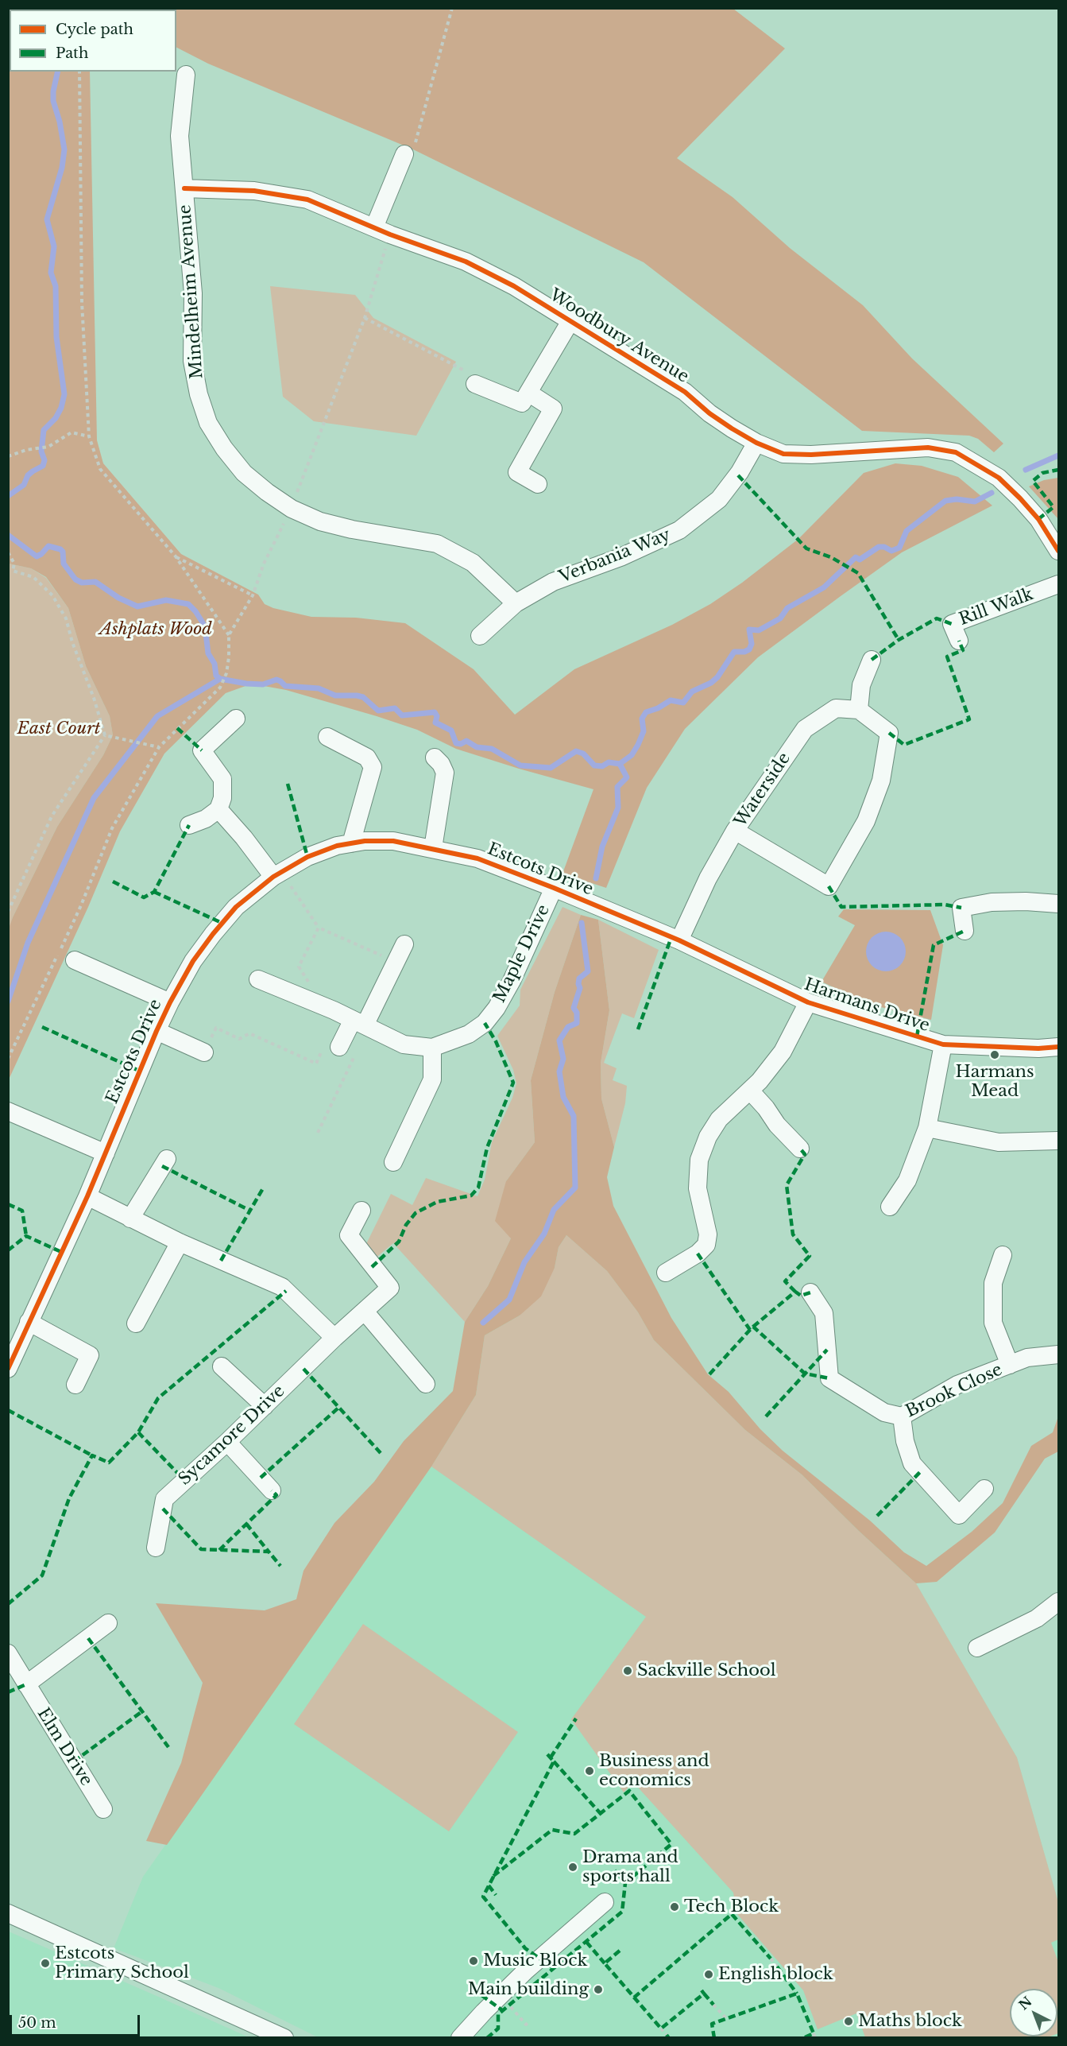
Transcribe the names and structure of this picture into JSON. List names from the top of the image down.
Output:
{
  "streets": {
    "street": [
      "Mindelheim Avenue",
      "Woodbury Avenue",
      "Verbania Way",
      "Rill Walk",
      "Waterside",
      "Estcots Drive",
      "Maple Drive",
      "Harmans Drive",
      "Brook Close",
      "Sycamore Drive",
      "Elm Drive"
    ]
  },
  "crossings": [
    ["Mindelheim Avenue", "Woodbury Avenue"],
    ["Mindelheim Avenue", "Verbania Way"],
    ["Woodbury Avenue", "Verbania Way"],
    ["Waterside", "Estcots Drive"],
    ["Waterside", "Harmans Drive"],
    ["Estcots Drive", "Maple Drive"],
    ["Estcots Drive", "Harmans Drive"]
  ],
  "parks": ["Ashplats Wood", "East Court"],
  "places": [
    "Harmans Mead",
    "Sackville School",
    "Business and economics",
    "Drama and sports hall",
    "Tech Block",
    "Music Block",
    "Estcots Primary School",
    "English block",
    "Main building",
    "Maths block"
  ],
  "legend": ["Cycle path", "Path"],
  "scale_bar": "50 m",
  "north": "top left"
}
